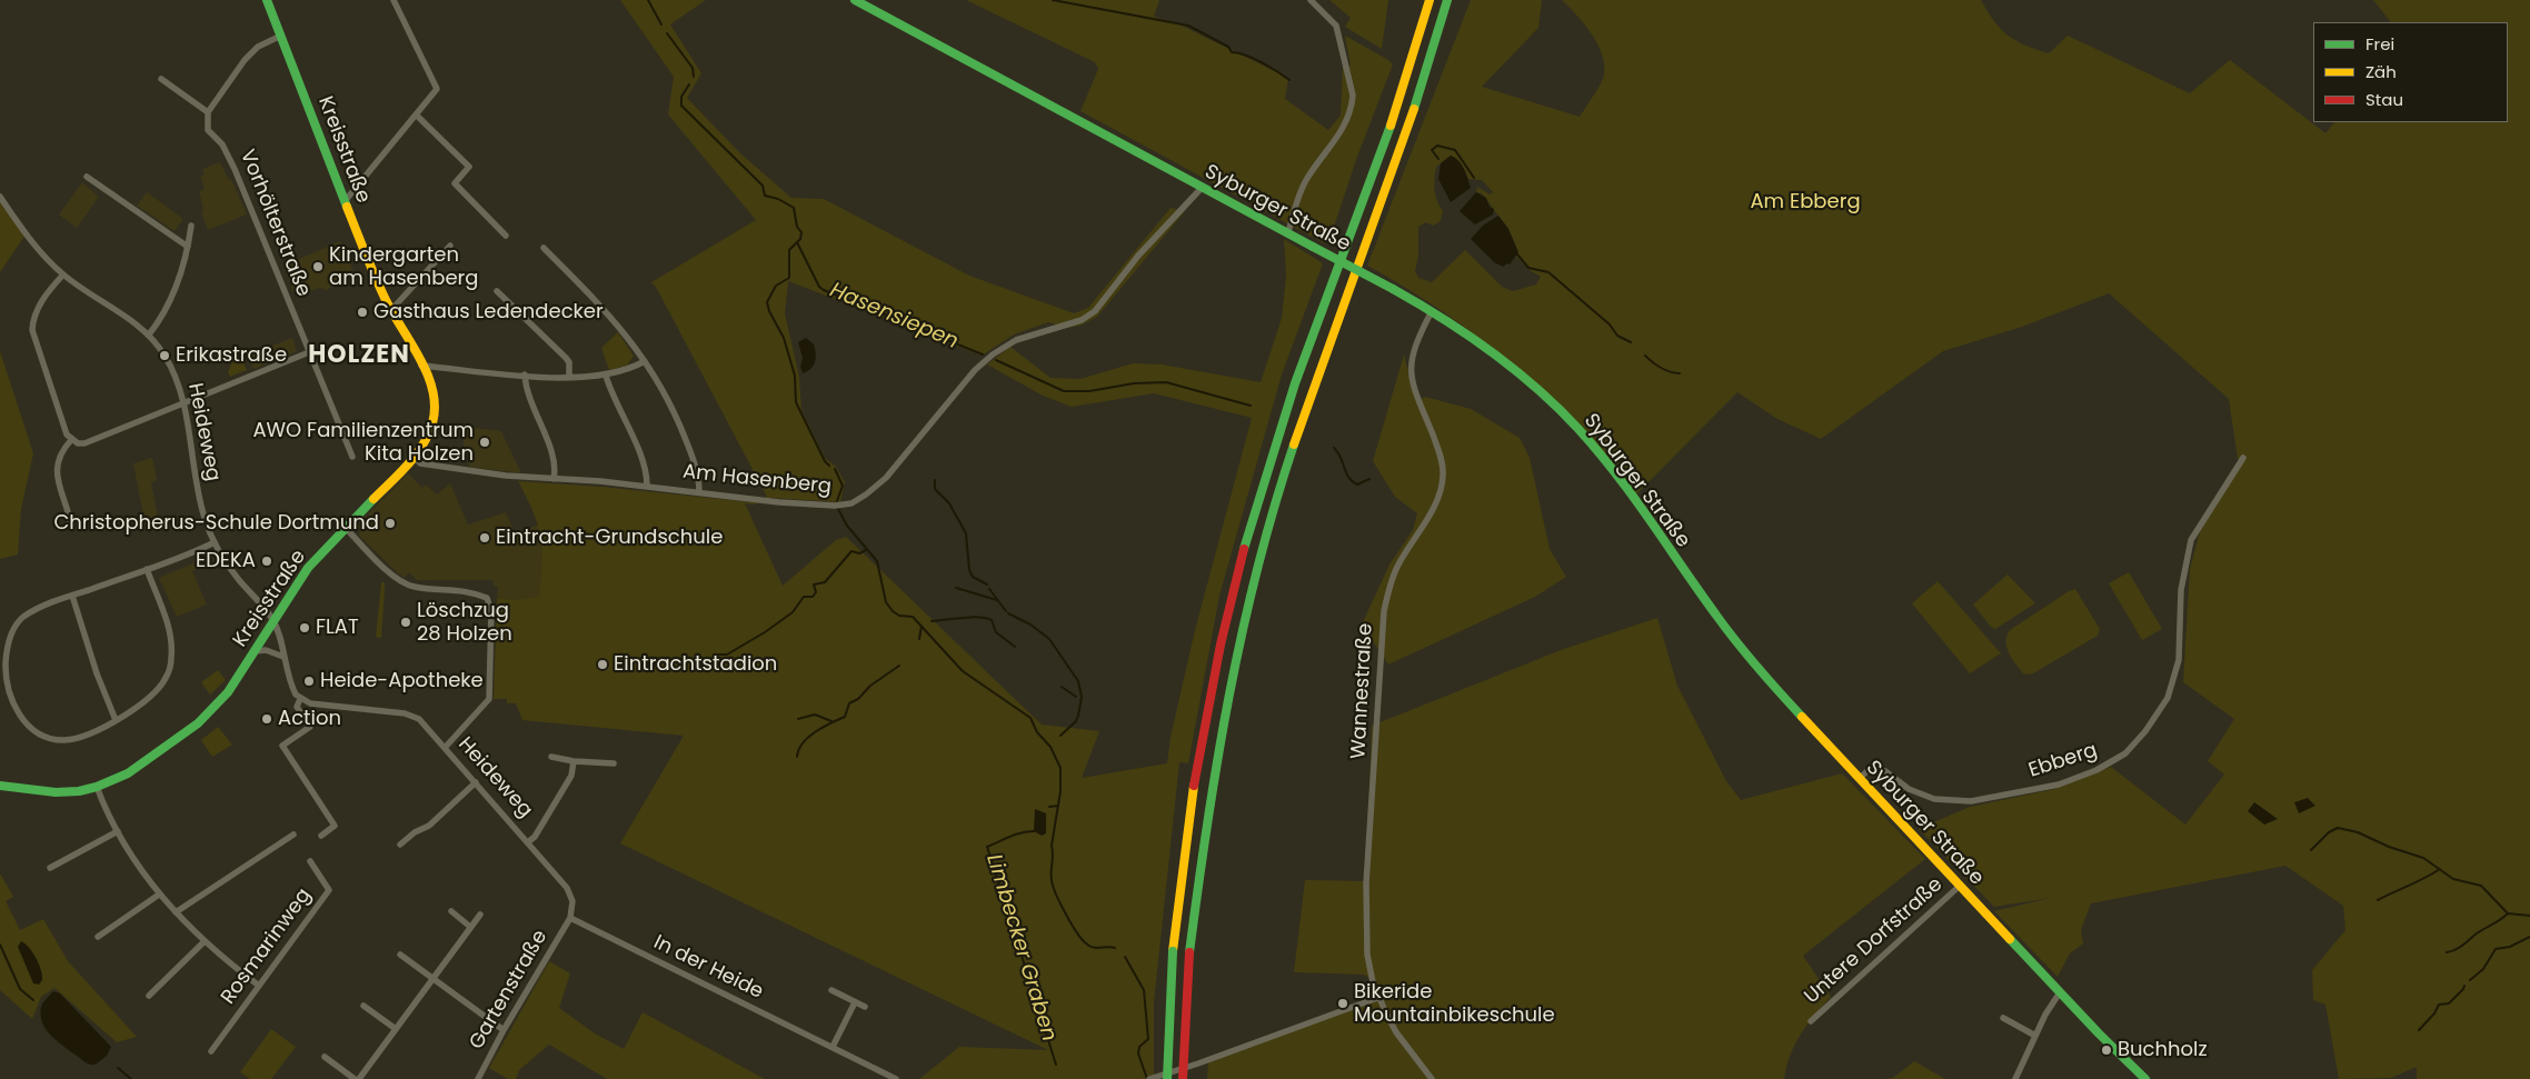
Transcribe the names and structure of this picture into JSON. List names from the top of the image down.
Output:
{
  "streets": {
    "main road": ["Kreisstraße", "Syburger Straße"],
    "street": [
      "Vorhölterstraße",
      "Heideweg",
      "Am Hasenberg",
      "Wannestraße",
      "Ebberg",
      "Untere Dorfstraße",
      "Rosmarinweg",
      "In der Heide",
      "Gartenstraße"
    ]
  },
  "crossings": [
    ["Kreisstraße", "Heideweg"],
    ["Kreisstraße", "Am Hasenberg"],
    ["Syburger Straße", "Am Hasenberg"],
    ["Syburger Straße", "Wannestraße"],
    ["Syburger Straße", "Ebberg"],
    ["Syburger Straße", "Untere Dorfstraße"],
    ["Heideweg", "In der Heide"],
    ["Heideweg", "Gartenstraße"],
    ["In der Heide", "Gartenstraße"]
  ],
  "districts": ["HOLZEN"],
  "water": ["Hasensiepen", "Limbecker Graben"],
  "parks": ["Am Ebberg"],
  "places": [
    "Kindergarten am Hasenberg",
    "Gasthaus Ledendecker",
    "Erikastraße",
    "AWO Familienzentrum Kita Holzen",
    "Christopherus-Schule Dortmund",
    "Eintracht-Grundschule",
    "EDEKA",
    "Löschzug 28 Holzen",
    "FLAT",
    "Eintrachtstadion",
    "Heide-Apotheke",
    "Action",
    "Bikeride Mountainbikeschule",
    "Buchholz"
  ],
  "legend": ["Frei", "Zäh", "Stau"]
}
